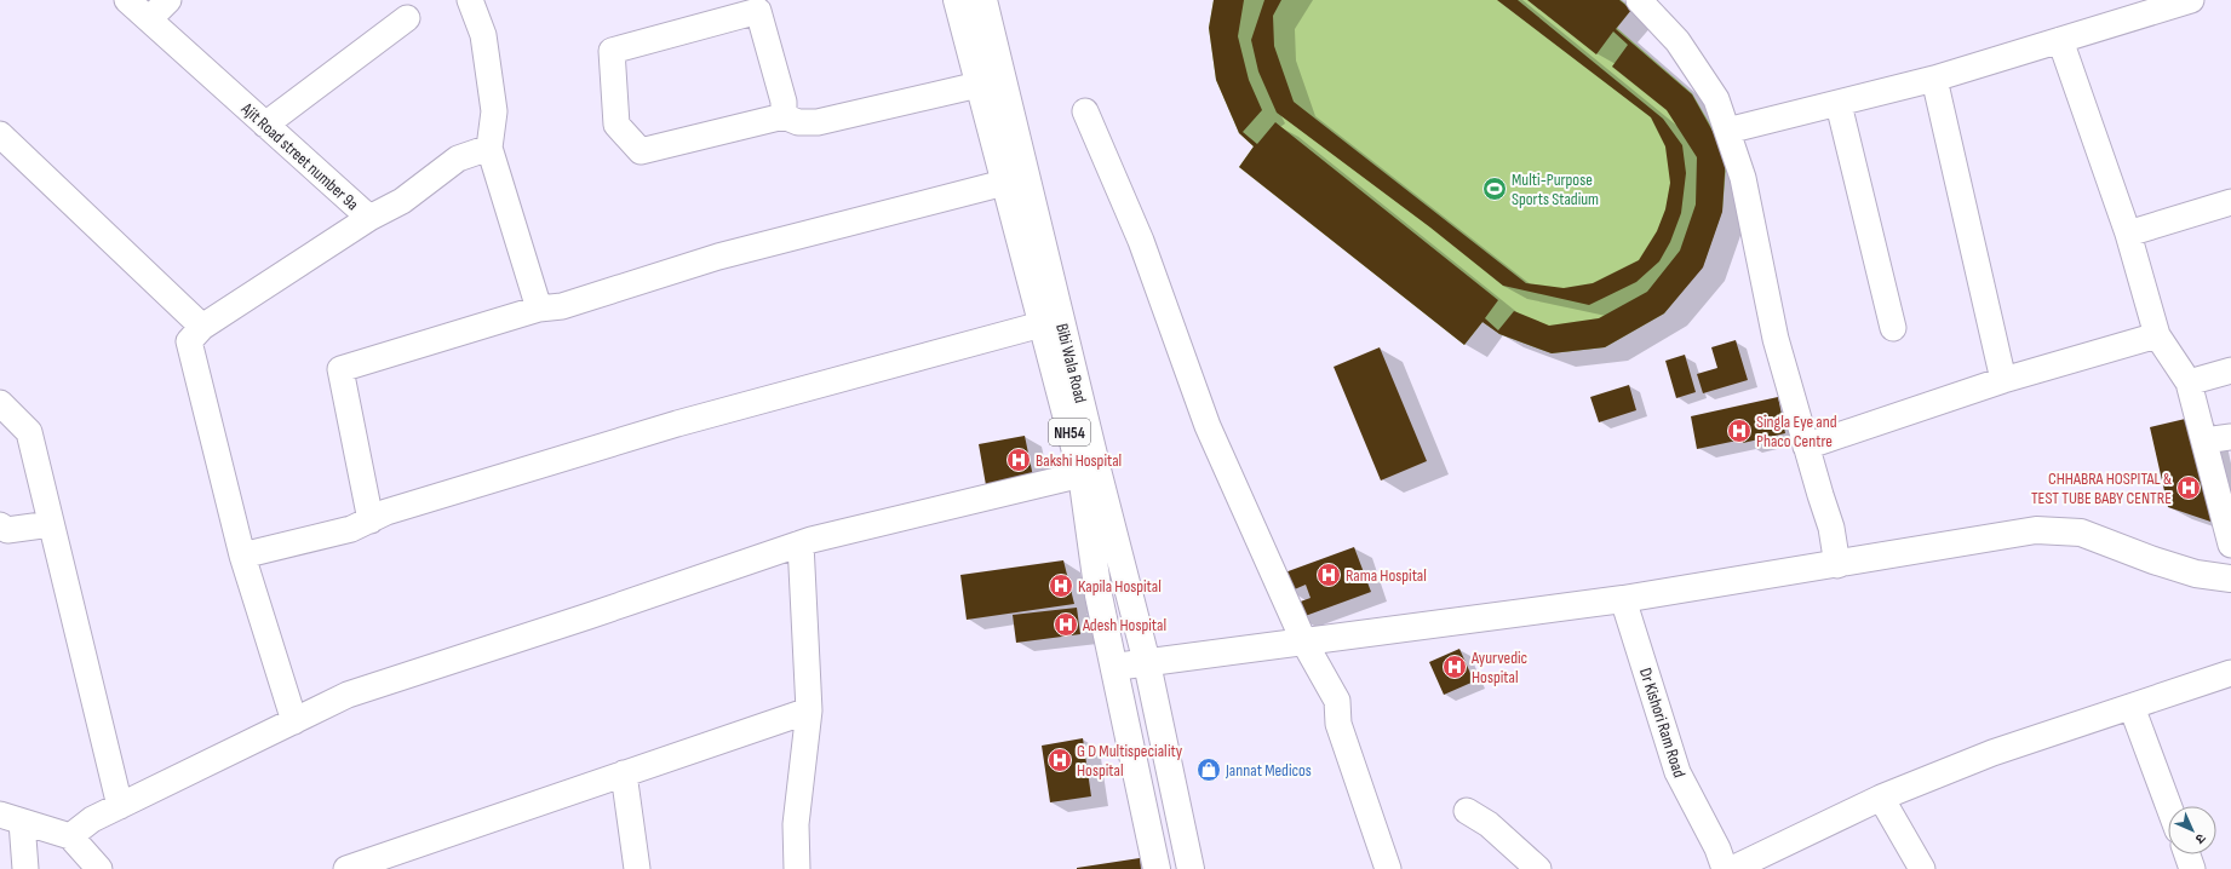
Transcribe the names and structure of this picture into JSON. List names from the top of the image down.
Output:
{
  "streets": {
    "main road": ["Bibi Wala Road", "NH54"],
    "street": ["Ajit Road street number 9a", "Dr Kishori Ram Road"]
  },
  "crossings": [
    ["Bibi Wala Road", "NH54"]
  ],
  "places": {
    "sports": ["Multi-Purpose Sports Stadium"],
    "hospital": [
      "Singla Eye and Phaco Centre",
      "Bakshi Hospital",
      "CHHABRA HOSPITAL & TEST TUBE BABY CENTRE",
      "Rama Hospital",
      "Kapila Hospital",
      "Adesh Hospital",
      "Ayurvedic Hospital",
      "G D Multispeciality Hospital"
    ],
    "shop": ["Jannat Medicos"]
  },
  "north": "bottom right"
}
